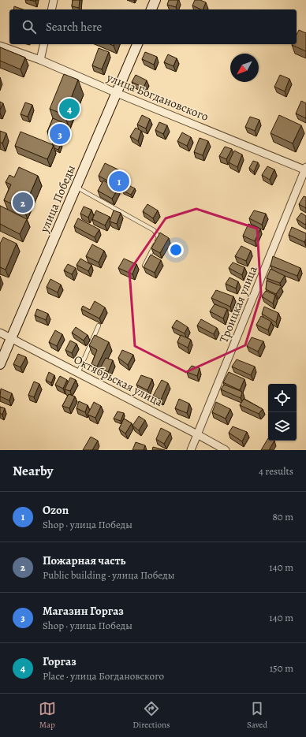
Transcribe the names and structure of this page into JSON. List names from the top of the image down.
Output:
{
  "streets": {
    "street": [
      "улица Богдановского",
      "улица Победы",
      "Троицкая улица",
      "Октябрьская улица"
    ]
  },
  "crossings": [
    ["улица Богдановского", "улица Победы"],
    ["улица Богдановского", "Троицкая улица"],
    ["улица Победы", "Октябрьская улица"],
    ["Троицкая улица", "Октябрьская улица"]
  ],
  "north": "bottom left",
  "page": {
    "search": "Search here",
    "pins": [
      "4",
      "3",
      "1",
      "2"
    ],
    "heading": ["Nearby", "4 results"],
    "list": [
      {
        "mark": "1",
        "name": "Ozon",
        "note": "Shop · улица Победы",
        "value": "80 m"
      },
      {
        "mark": "2",
        "name": "Пожарная часть",
        "note": "Public building · улица Победы",
        "value": "140 m"
      },
      {
        "mark": "3",
        "name": "Магазин Горгаз",
        "note": "Shop · улица Победы",
        "value": "140 m"
      },
      {
        "mark": "4",
        "name": "Горгаз",
        "note": "Place · улица Богдановского",
        "value": "150 m"
      }
    ],
    "nav": ["Map", "Directions", "Saved"]
  }
}
